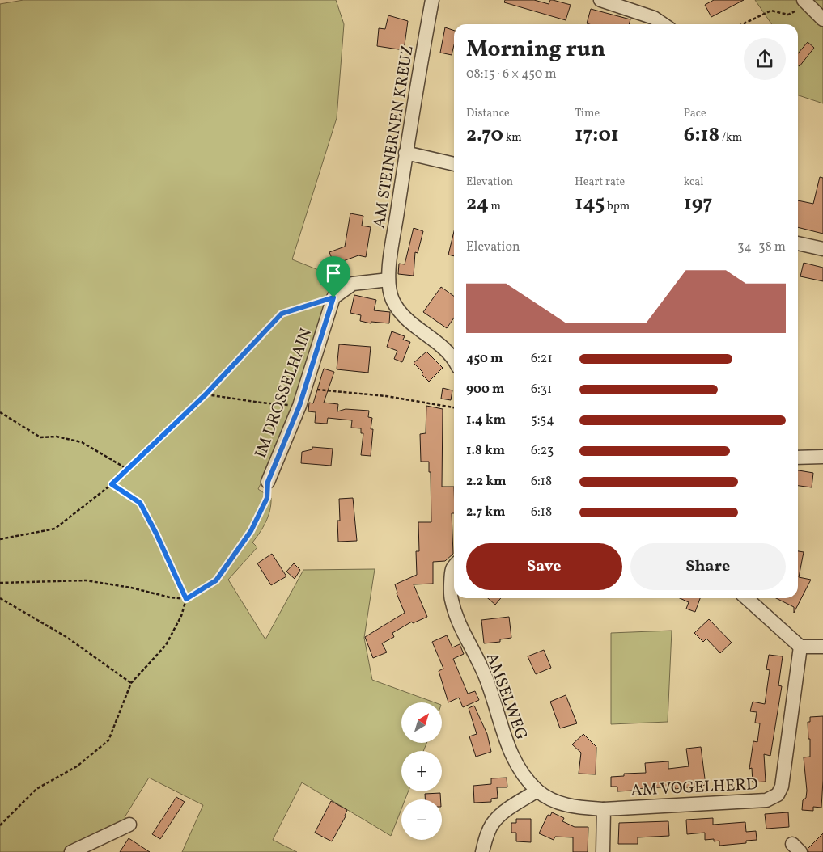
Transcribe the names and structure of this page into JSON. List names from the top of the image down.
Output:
{
  "streets": {
    "street": [
      "AM STEINERNEN KREUZ",
      "IM DROSSELHAIN",
      "AMSELWEG",
      "AM VOGELHERD"
    ]
  },
  "crossings": [
    ["AMSELWEG", "AM VOGELHERD"]
  ],
  "north": "top right",
  "page": {
    "heading": ["Morning run", "08:15 · 6 × 450 m"],
    "stats": [
      ["Distance", "2.70 km"],
      ["Time", "17:01"],
      ["Pace", "6:18 /km"],
      ["Elevation", "24 m"],
      ["Heart rate", "145 bpm"],
      ["kcal", "197"]
    ],
    "chart": ["Elevation", "34–38 m"],
    "list": [
      {
        "name": "450 m",
        "note": "6:21"
      },
      {
        "name": "900 m",
        "note": "6:31"
      },
      {
        "name": "1.4 km",
        "note": "5:54"
      },
      {
        "name": "1.8 km",
        "note": "6:23"
      },
      {
        "name": "2.2 km",
        "note": "6:18"
      },
      {
        "name": "2.7 km",
        "note": "6:18"
      }
    ],
    "buttons": ["Save", "Share"],
    "map_buttons": ["+", "−"]
  }
}
